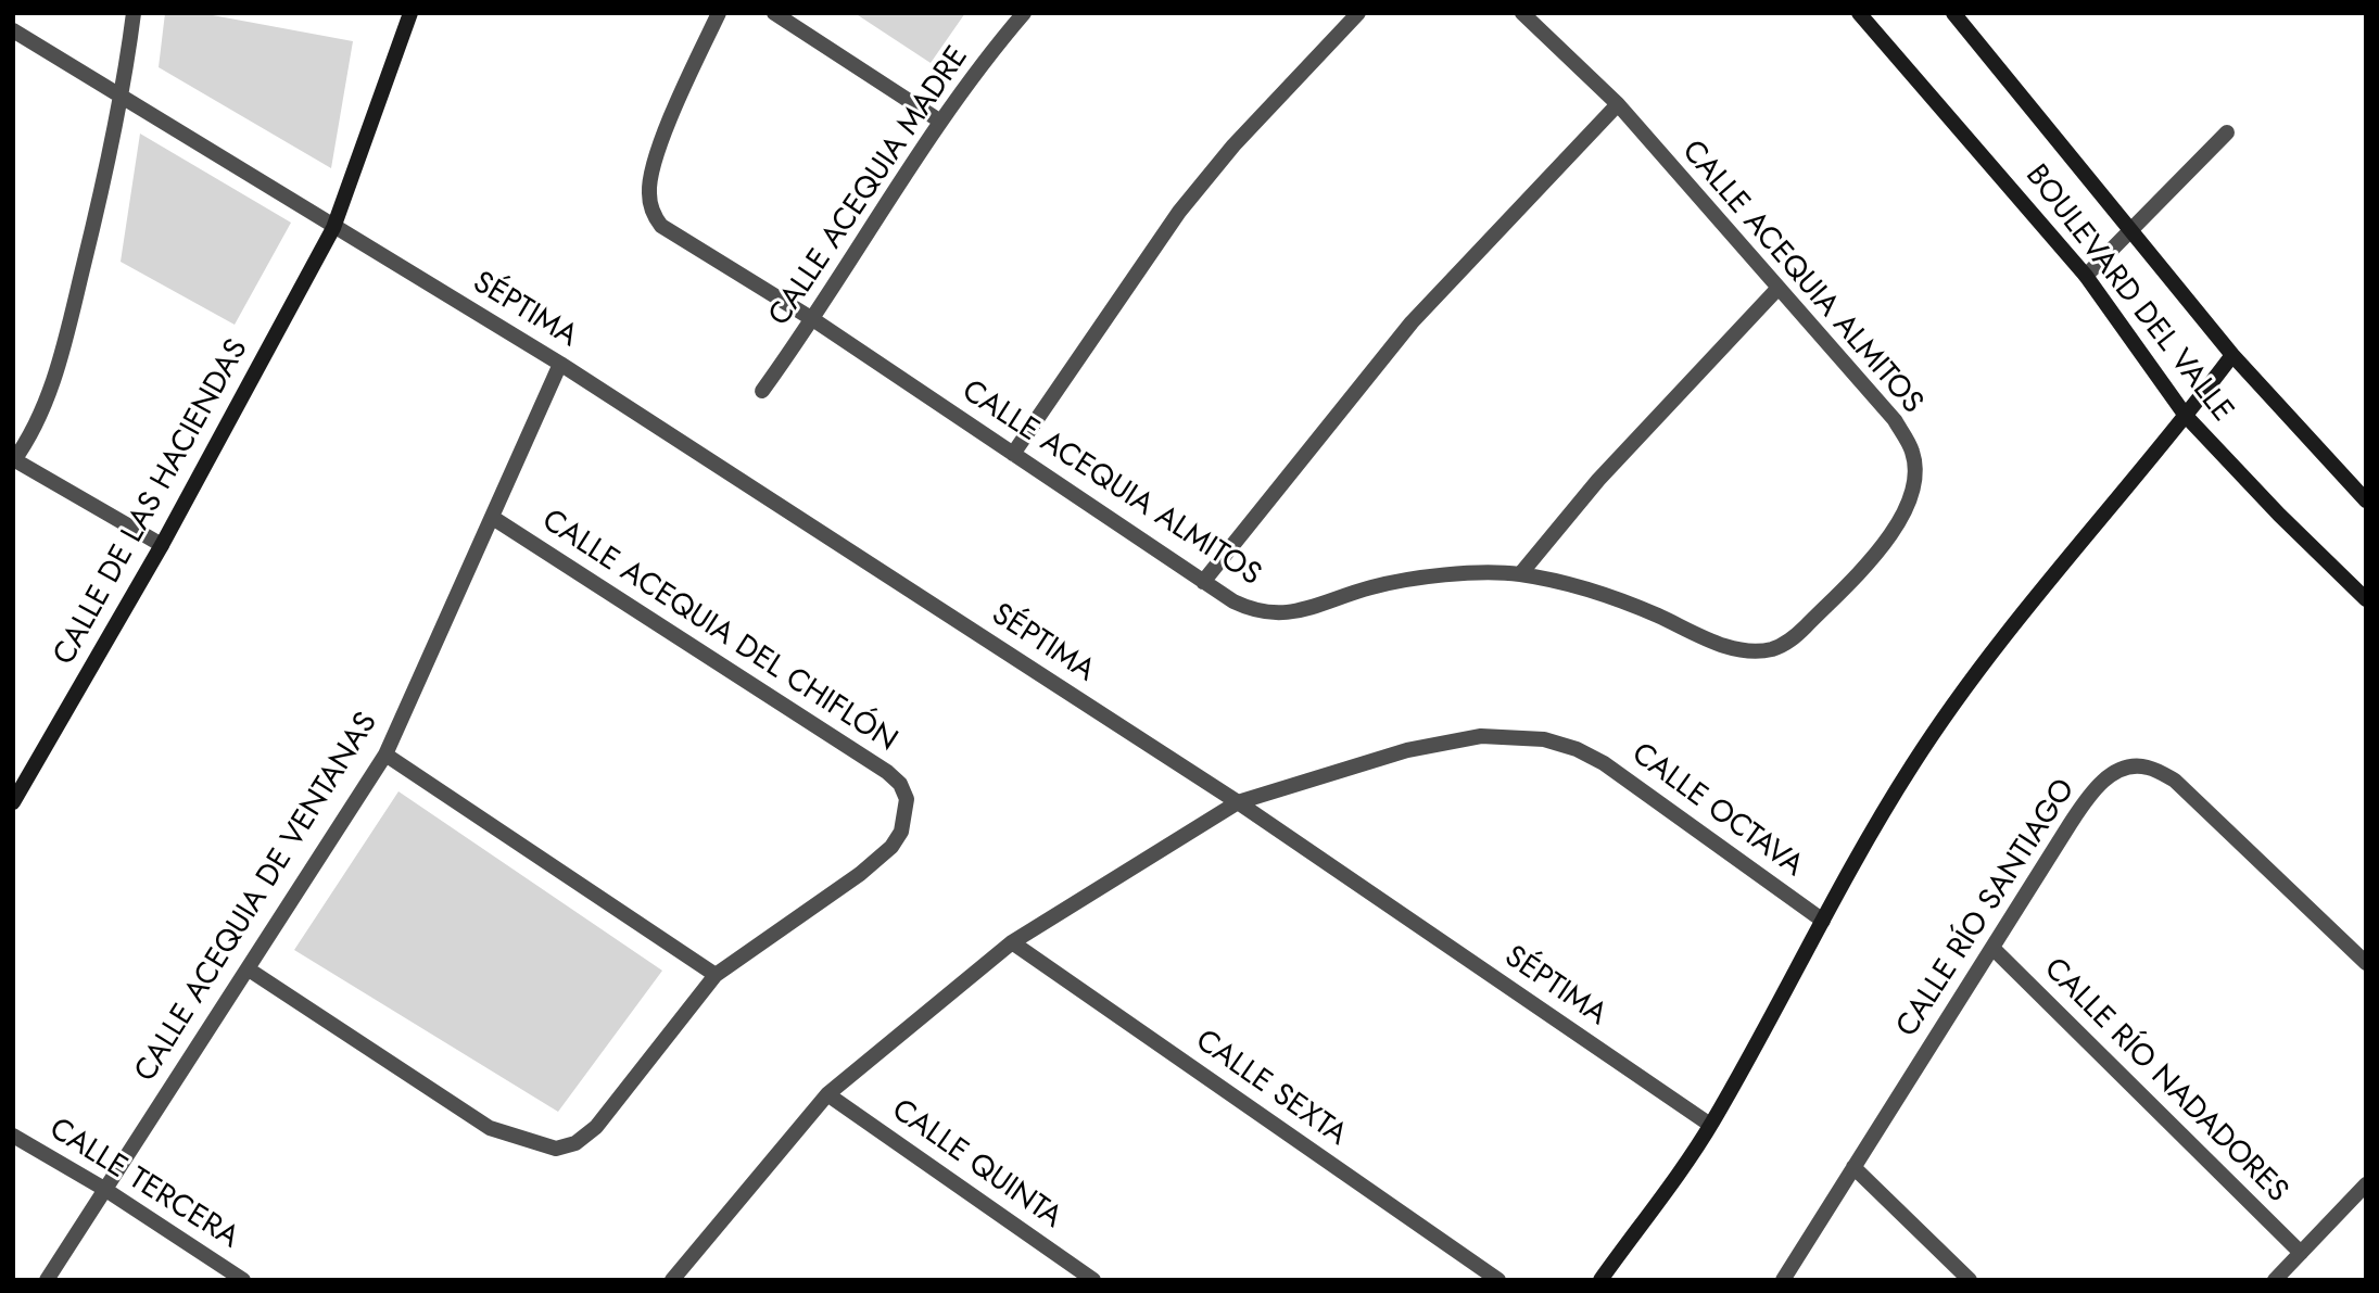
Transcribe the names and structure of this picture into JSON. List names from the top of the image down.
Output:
{
  "streets": {
    "street": [
      "CALLE ACEQUIA MADRE",
      "CALLE ACEQUIA ALMITOS",
      "BOULEVARD DEL VALLE",
      "SÉPTIMA",
      "CALLE DE LAS HACIENDAS",
      "CALLE ACEQUIA DEL CHIFLÓN",
      "CALLE OCTAVA",
      "CALLE ACEQUIA DE VENTANAS",
      "CALLE RÍO SANTIAGO",
      "CALLE RÍO NADADORES",
      "CALLE SEXTA",
      "CALLE QUINTA",
      "CALLE TERCERA"
    ]
  },
  "crossings": [
    ["CALLE ACEQUIA MADRE", "CALLE ACEQUIA ALMITOS"],
    ["SÉPTIMA", "CALLE DE LAS HACIENDAS"],
    ["SÉPTIMA", "CALLE OCTAVA"],
    ["SÉPTIMA", "CALLE ACEQUIA DE VENTANAS"],
    ["CALLE ACEQUIA DEL CHIFLÓN", "CALLE ACEQUIA DE VENTANAS"],
    ["CALLE OCTAVA", "CALLE SEXTA"],
    ["CALLE OCTAVA", "CALLE QUINTA"],
    ["CALLE ACEQUIA DE VENTANAS", "CALLE TERCERA"],
    ["CALLE RÍO SANTIAGO", "CALLE RÍO NADADORES"]
  ]
}
